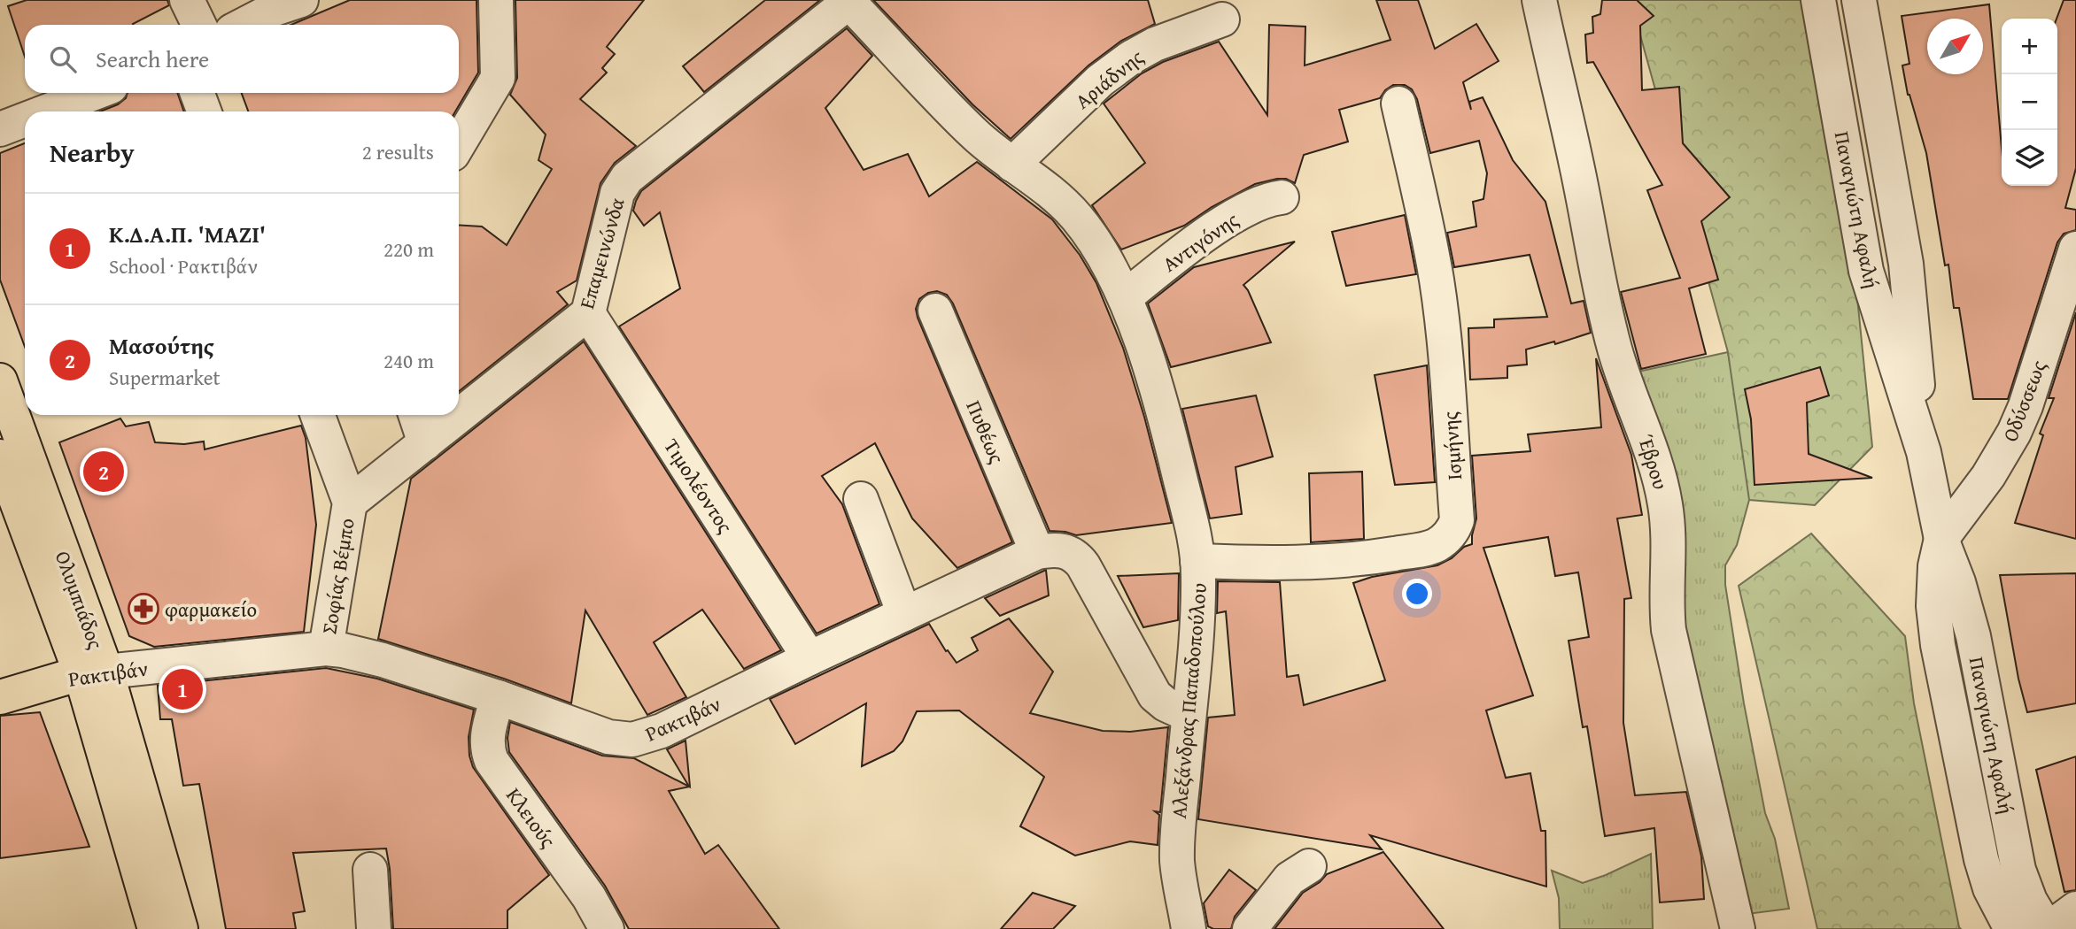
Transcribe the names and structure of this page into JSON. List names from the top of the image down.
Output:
{
  "streets": {
    "main road": ["Ολυμπιάδος", "Ρακτιβάν"],
    "street": [
      "Αριάδνης",
      "Παναγιώτη Αφαλή",
      "Αντιγόνης",
      "Επαμεινώνδα",
      "Οδύσσεως",
      "Πυθέως",
      "Ισμήνης",
      "Έβρου",
      "Τιμολέοντος",
      "Σοφίας Βέμπο",
      "Αλεξάνδρας Παπαδοπούλου",
      "Κλειούς"
    ]
  },
  "crossings": [
    ["Αριάδνης", "Αλεξάνδρας Παπαδοπούλου"],
    ["Παναγιώτη Αφαλή", "Οδύσσεως"],
    ["Αντιγόνης", "Αλεξάνδρας Παπαδοπούλου"],
    ["Επαμεινώνδα", "Τιμολέοντος"],
    ["Επαμεινώνδα", "Σοφίας Βέμπο"],
    ["Επαμεινώνδα", "Αλεξάνδρας Παπαδοπούλου"],
    ["Πυθέως", "Ρακτιβάν"],
    ["Ισμήνης", "Αλεξάνδρας Παπαδοπούλου"],
    ["Τιμολέοντος", "Ρακτιβάν"],
    ["Σοφίας Βέμπο", "Ρακτιβάν"],
    ["Ολυμπιάδος", "Ρακτιβάν"],
    ["Ρακτιβάν", "Αλεξάνδρας Παπαδοπούλου"],
    ["Ρακτιβάν", "Κλειούς"]
  ],
  "places": {
    "pharmacy": ["φαρμακείο"]
  },
  "north": "top right",
  "page": {
    "map_buttons": ["+", "−"],
    "search": "Search here",
    "heading": ["Nearby", "2 results"],
    "list": [
      {
        "mark": "1",
        "name": "Κ.Δ.Α.Π. 'ΜΑΖΙ'",
        "note": "School · Ρακτιβάν",
        "value": "220 m"
      },
      {
        "mark": "2",
        "name": "Μασούτης",
        "note": "Supermarket",
        "value": "240 m"
      }
    ],
    "pins": ["2", "1"]
  }
}
